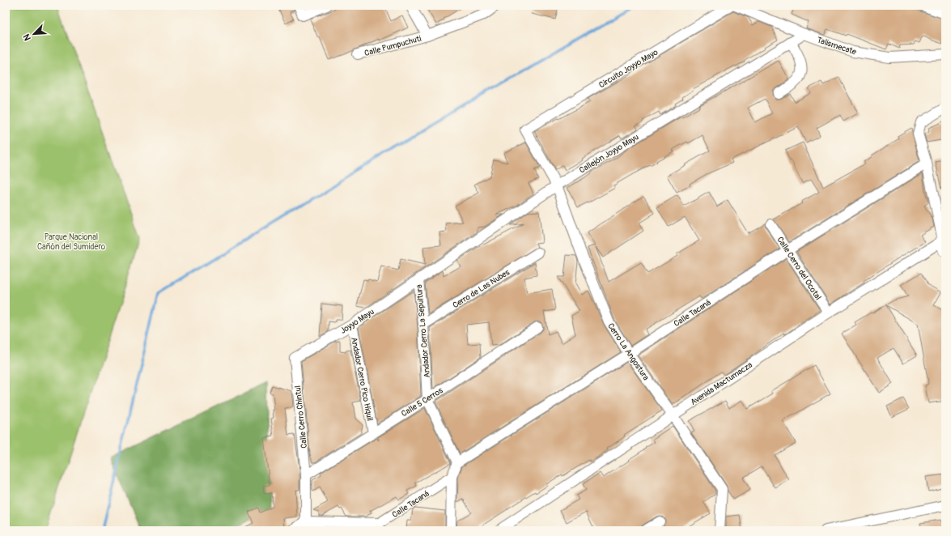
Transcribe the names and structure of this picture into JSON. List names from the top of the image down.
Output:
{
  "streets": {
    "street": [
      "Calle Pumpuchuti",
      "Talismecate",
      "Circuito Joyyo Mayo",
      "Callejón Joyyo Mayu",
      "Calle Cerro del Ocotal",
      "Cerro de Las Nubes",
      "Calle Tacaná",
      "Joyyo Mayu",
      "Andador Cerro La Sepultura",
      "Cerro La Angostura",
      "Andador Cerro Pico Hiquil",
      "Avenida Mactumacza",
      "Calle 5 Cerros",
      "Calle Cerro Chintul"
    ]
  },
  "crossings": [
    ["Talismecate", "Callejón Joyyo Mayu"],
    ["Circuito Joyyo Mayo", "Cerro La Angostura"],
    ["Callejón Joyyo Mayu", "Joyyo Mayu"],
    ["Callejón Joyyo Mayu", "Andador Cerro La Sepultura"],
    ["Callejón Joyyo Mayu", "Cerro La Angostura"],
    ["Calle Cerro del Ocotal", "Calle Tacaná"],
    ["Calle Cerro del Ocotal", "Avenida Mactumacza"],
    ["Cerro de Las Nubes", "Andador Cerro La Sepultura"],
    ["Calle Tacaná", "Andador Cerro La Sepultura"],
    ["Calle Tacaná", "Cerro La Angostura"],
    ["Calle Tacaná", "Calle Cerro Chintul"],
    ["Joyyo Mayu", "Andador Cerro La Sepultura"],
    ["Joyyo Mayu", "Andador Cerro Pico Hiquil"],
    ["Joyyo Mayu", "Calle Cerro Chintul"],
    ["Andador Cerro La Sepultura", "Calle 5 Cerros"],
    ["Cerro La Angostura", "Avenida Mactumacza"],
    ["Andador Cerro Pico Hiquil", "Calle 5 Cerros"],
    ["Calle 5 Cerros", "Calle Cerro Chintul"]
  ],
  "parks": ["Parque Nacional Cañón del Sumidero"],
  "north": "bottom left"
}
